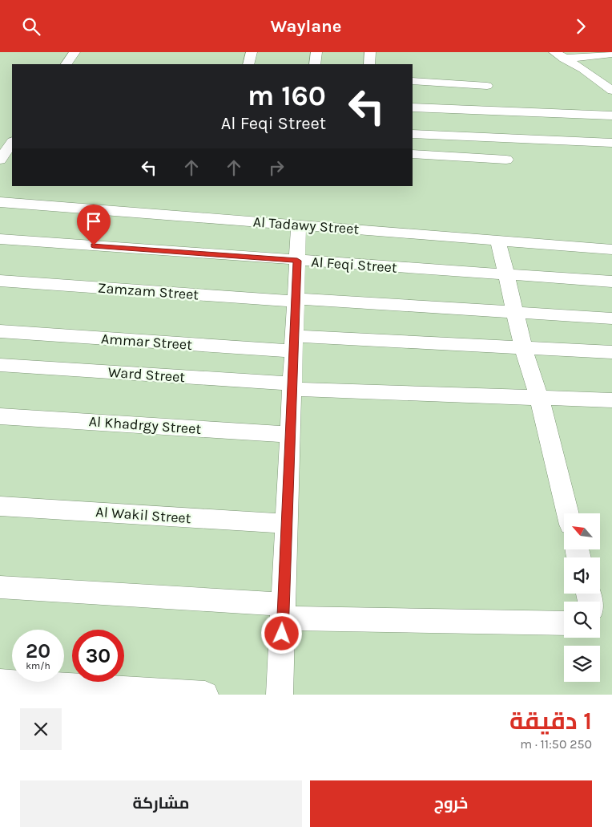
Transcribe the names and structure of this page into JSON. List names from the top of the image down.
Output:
{
  "streets": {
    "street": [
      "Al Tadawy Street",
      "Al Feqi Street",
      "Zamzam Street",
      "Ammar Street",
      "Ward Street",
      "Al Khadrgy Street",
      "Al Wakil Street"
    ]
  },
  "north": "top left",
  "page": {
    "header": "Waylane",
    "turn": ["160 m", "Al Feqi Street"],
    "speed": "20 km/h",
    "limit": "30",
    "heading": ["1 دقيقة", "250 m · 11:50"],
    "buttons": ["خروج", "مشاركة"]
  }
}
